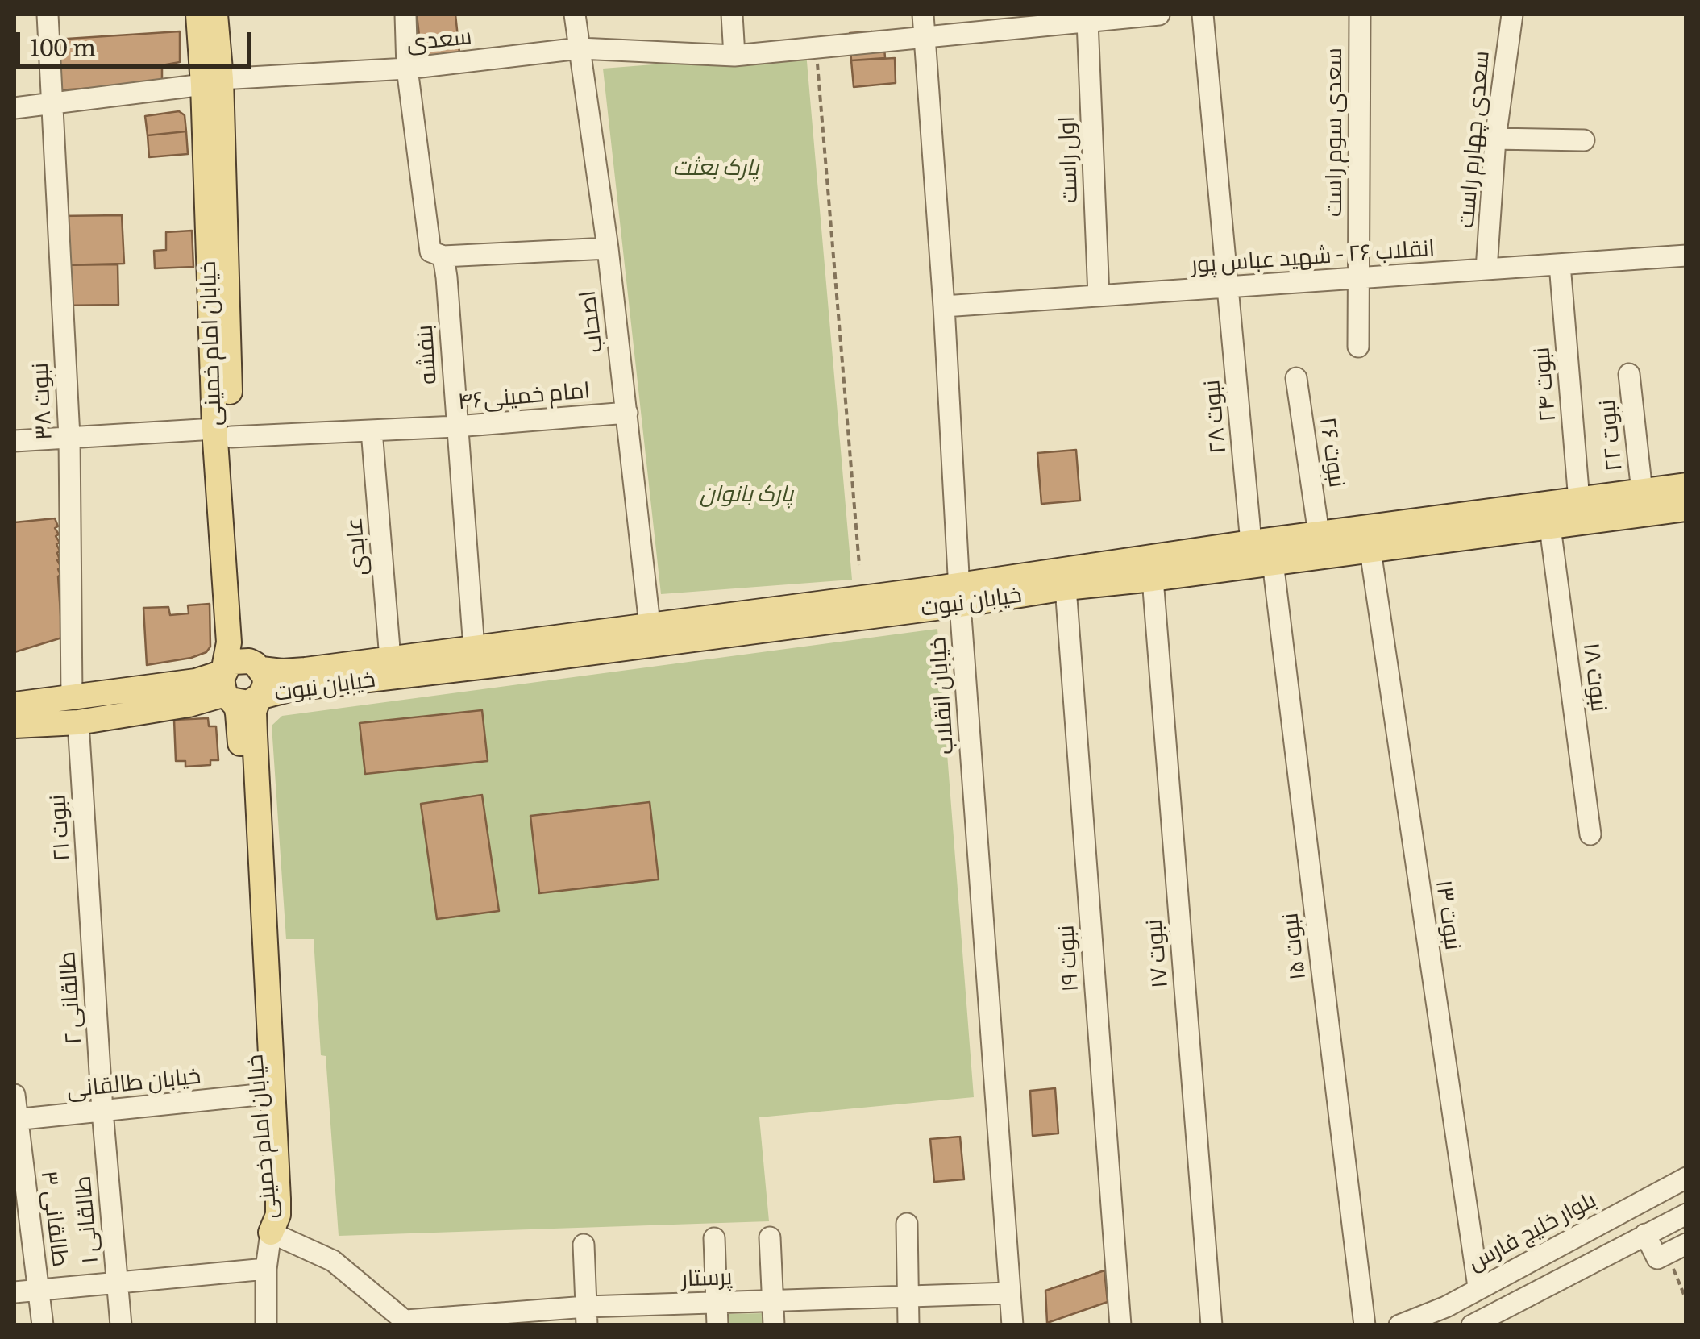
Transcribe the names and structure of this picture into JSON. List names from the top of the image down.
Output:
{
  "streets": {
    "main road": ["خیابان امام خمینی", "خیابان نبوت"],
    "street": [
      "سعدی",
      "سعدی سوم راست",
      "سعدی چهارم راست",
      "اول راست",
      "انقلاب ۲۶ - شهید عباس پور",
      "اصحاب",
      "بنفشه",
      "نبوت ۲۴",
      "امام خمینی۴۶",
      "نبوت ۳۸",
      "نبوت ۲۸",
      "نبوت ۲۲",
      "نبوت ۲۶",
      "عابدی",
      "نبوت ۱۸",
      "خیابان انقلاب",
      "نبوت ۲۱",
      "نبوت ۱۳",
      "نبوت ۱۵",
      "نبوت ۱۷",
      "نبوت ۱۹",
      "طالقانی ۲",
      "خیابان طالقانی",
      "طالقانی ۳",
      "طالقانی ۱",
      "بلوار خلیج فارس",
      "پرستار"
    ]
  },
  "crossings": [
    ["سعدی", "اول راست"],
    ["سعدی", "اصحاب"],
    ["سعدی", "خیابان امام خمینی"],
    ["سعدی", "بنفشه"],
    ["سعدی", "نبوت ۳۸"],
    ["سعدی", "خیابان انقلاب"],
    ["سعدی سوم راست", "انقلاب ۲۶ - شهید عباس پور"],
    ["سعدی چهارم راست", "انقلاب ۲۶ - شهید عباس پور"],
    ["اول راست", "انقلاب ۲۶ - شهید عباس پور"],
    ["انقلاب ۲۶ - شهید عباس پور", "نبوت ۲۴"],
    ["انقلاب ۲۶ - شهید عباس پور", "نبوت ۲۸"],
    ["انقلاب ۲۶ - شهید عباس پور", "خیابان انقلاب"],
    ["اصحاب", "امام خمینی۴۶"],
    ["اصحاب", "خیابان نبوت"],
    ["خیابان امام خمینی", "امام خمینی۴۶"],
    ["خیابان امام خمینی", "خیابان نبوت"],
    ["خیابان امام خمینی", "خیابان طالقانی"],
    ["بنفشه", "امام خمینی۴۶"],
    ["بنفشه", "خیابان نبوت"],
    ["نبوت ۲۴", "خیابان نبوت"],
    ["امام خمینی۴۶", "نبوت ۳۸"],
    ["امام خمینی۴۶", "عابدی"],
    ["نبوت ۲۸", "خیابان نبوت"],
    ["نبوت ۲۸", "نبوت ۱۵"],
    ["نبوت ۲۲", "خیابان نبوت"],
    ["نبوت ۲۶", "خیابان نبوت"],
    ["عابدی", "خیابان نبوت"],
    ["خیابان نبوت", "نبوت ۱۸"],
    ["خیابان نبوت", "خیابان انقلاب"],
    ["خیابان نبوت", "نبوت ۱۳"],
    ["خیابان نبوت", "نبوت ۱۵"],
    ["خیابان نبوت", "نبوت ۱۷"],
    ["خیابان نبوت", "نبوت ۱۹"],
    ["خیابان انقلاب", "پرستار"],
    ["نبوت ۲۱", "طالقانی ۲"],
    ["نبوت ۱۳", "بلوار خلیج فارس"],
    ["طالقانی ۲", "خیابان طالقانی"],
    ["طالقانی ۲", "طالقانی ۱"],
    ["خیابان طالقانی", "طالقانی ۳"],
    ["خیابان طالقانی", "طالقانی ۱"]
  ],
  "parks": ["پارک بعثت", "پارک بانوان"],
  "scale_bar": "100 m"
}
